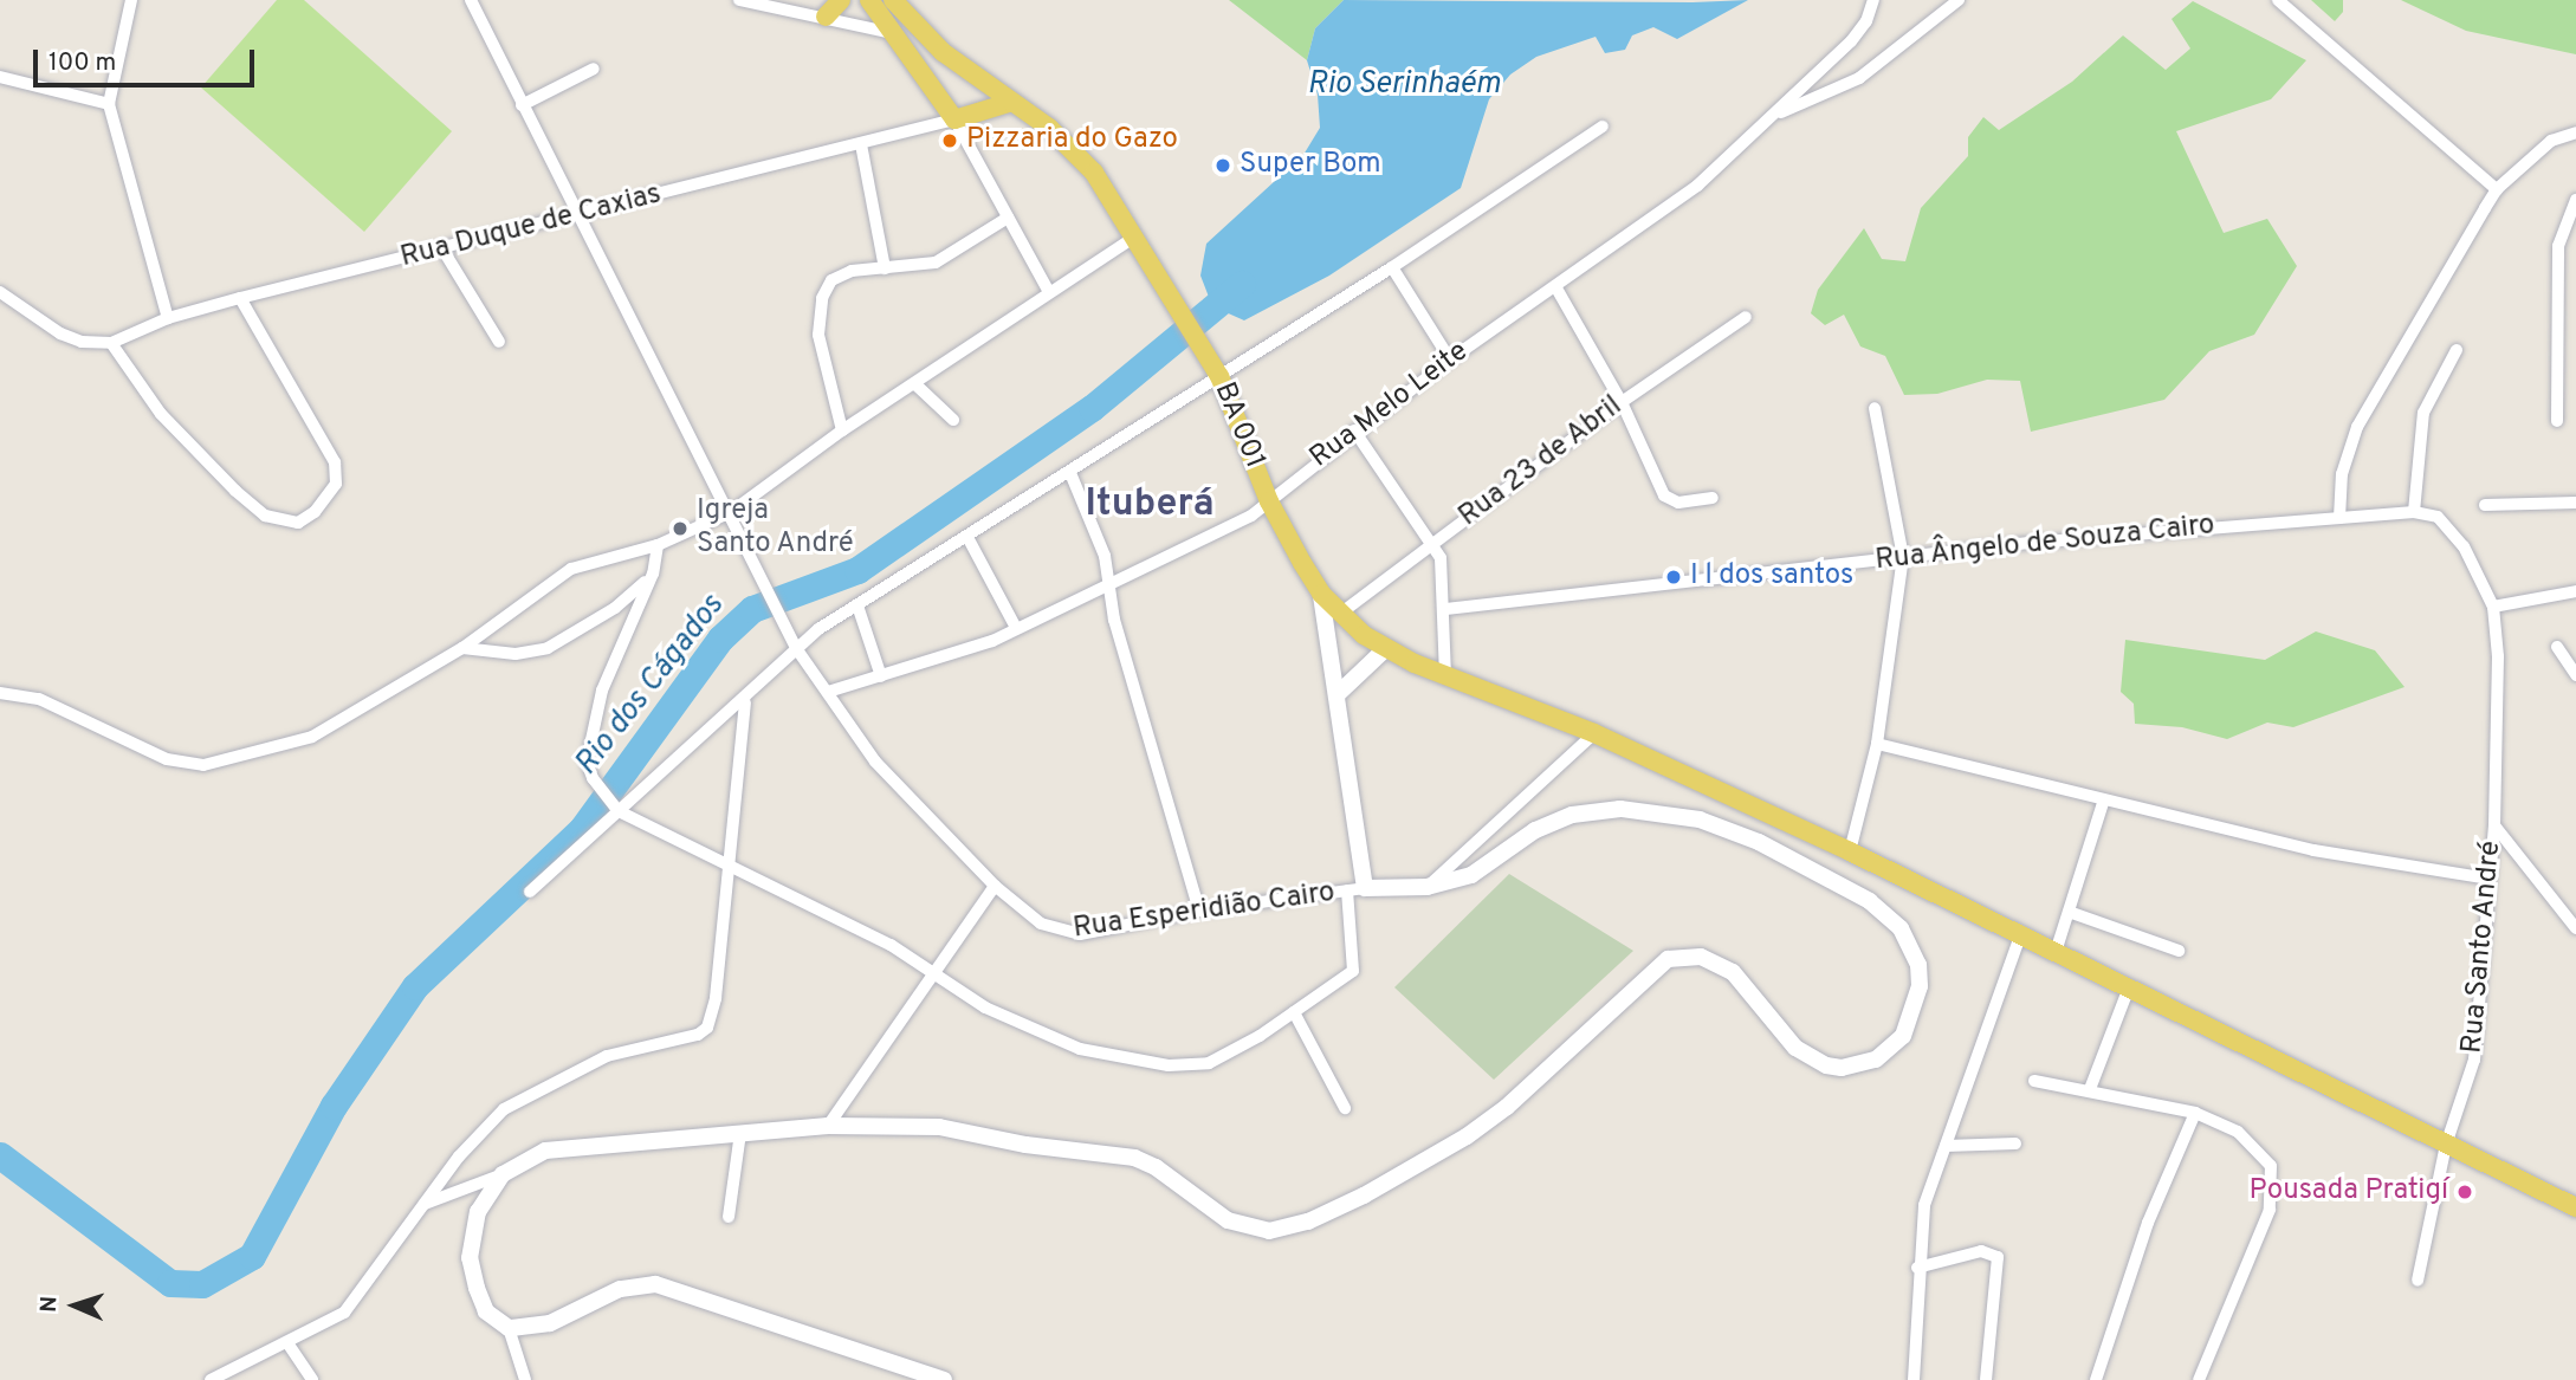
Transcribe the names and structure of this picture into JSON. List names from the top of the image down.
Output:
{
  "streets": {
    "main road": ["BA 001"],
    "street": [
      "Rua Duque de Caxias",
      "Rua Melo Leite",
      "Rua 23 de Abril",
      "Rua Ângelo de Souza Cairo",
      "Rua Esperidião Cairo",
      "Rua Santo André"
    ]
  },
  "crossings": [
    ["Rua Melo Leite", "BA 001"],
    ["Rua Melo Leite", "Rua Esperidião Cairo"],
    ["BA 001", "Rua 23 de Abril"],
    ["BA 001", "Rua Santo André"],
    ["Rua Ângelo de Souza Cairo", "Rua Santo André"]
  ],
  "districts": ["Ituberá"],
  "water": ["Rio Serinhaém", "Rio dos Cágados"],
  "places": [
    "Pizzaria do Gazo",
    "Super Bom",
    "Igreja Santo André",
    "I l dos santos",
    "Pousada Pratigí"
  ],
  "scale_bar": "100 m",
  "north": "left"
}
